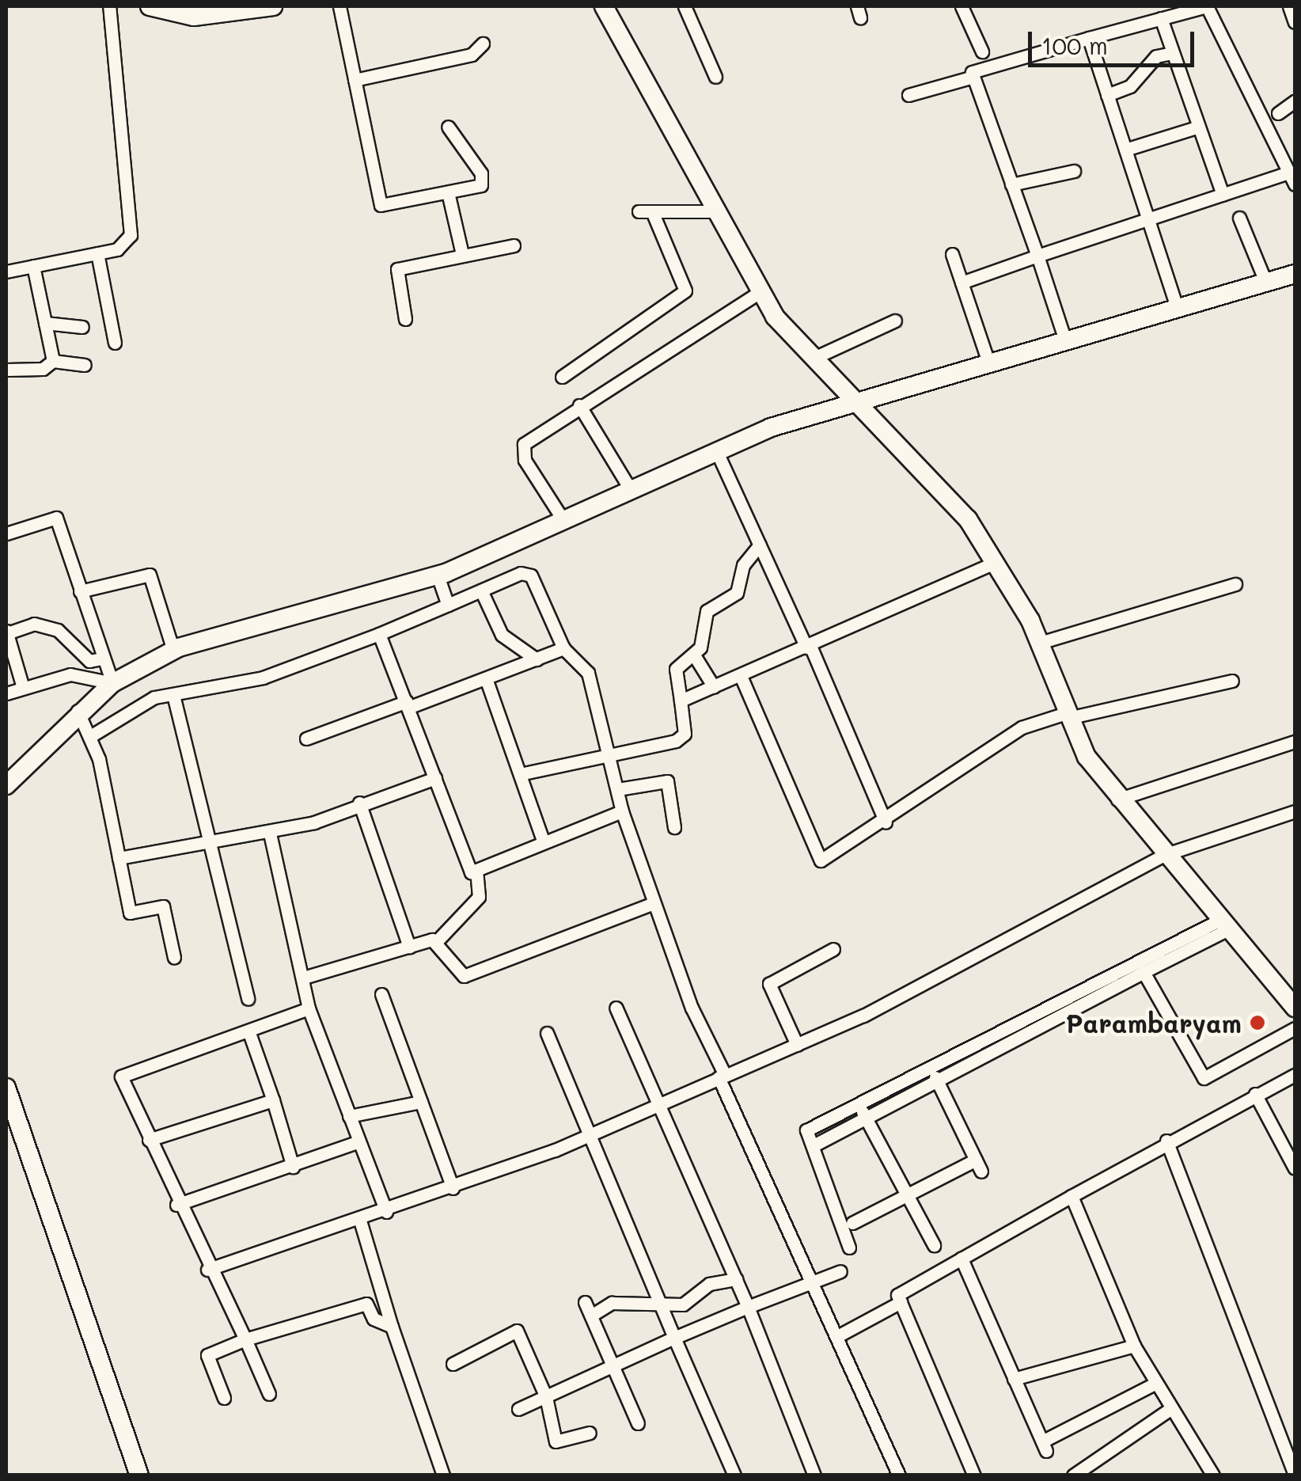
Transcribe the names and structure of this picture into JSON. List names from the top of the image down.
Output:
{
  "places": ["Parambaryam"],
  "scale_bar": "100 m"
}
